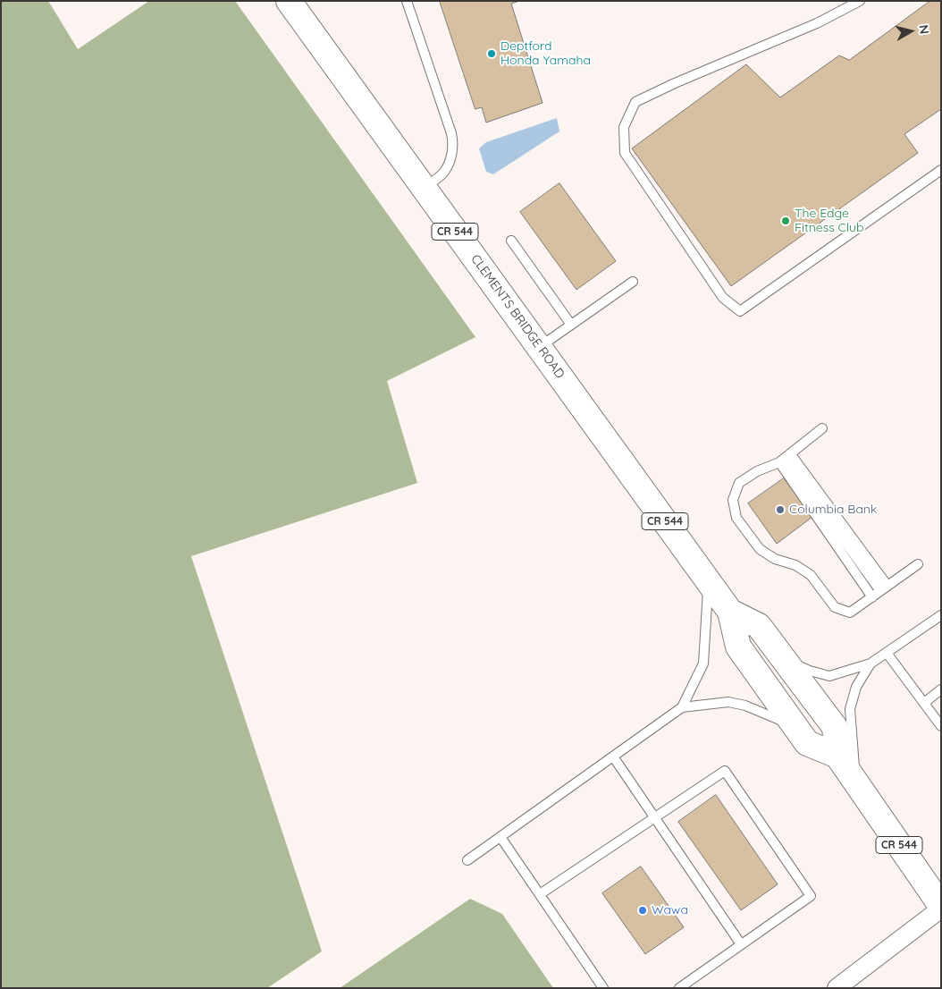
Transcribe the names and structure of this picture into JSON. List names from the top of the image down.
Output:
{
  "streets": {
    "main road": ["CR 544", "CLEMENTS BRIDGE ROAD"]
  },
  "places": [
    "Deptford Honda Yamaha",
    "The Edge Fitness Club",
    "Columbia Bank",
    "Wawa"
  ],
  "north": "right"
}
